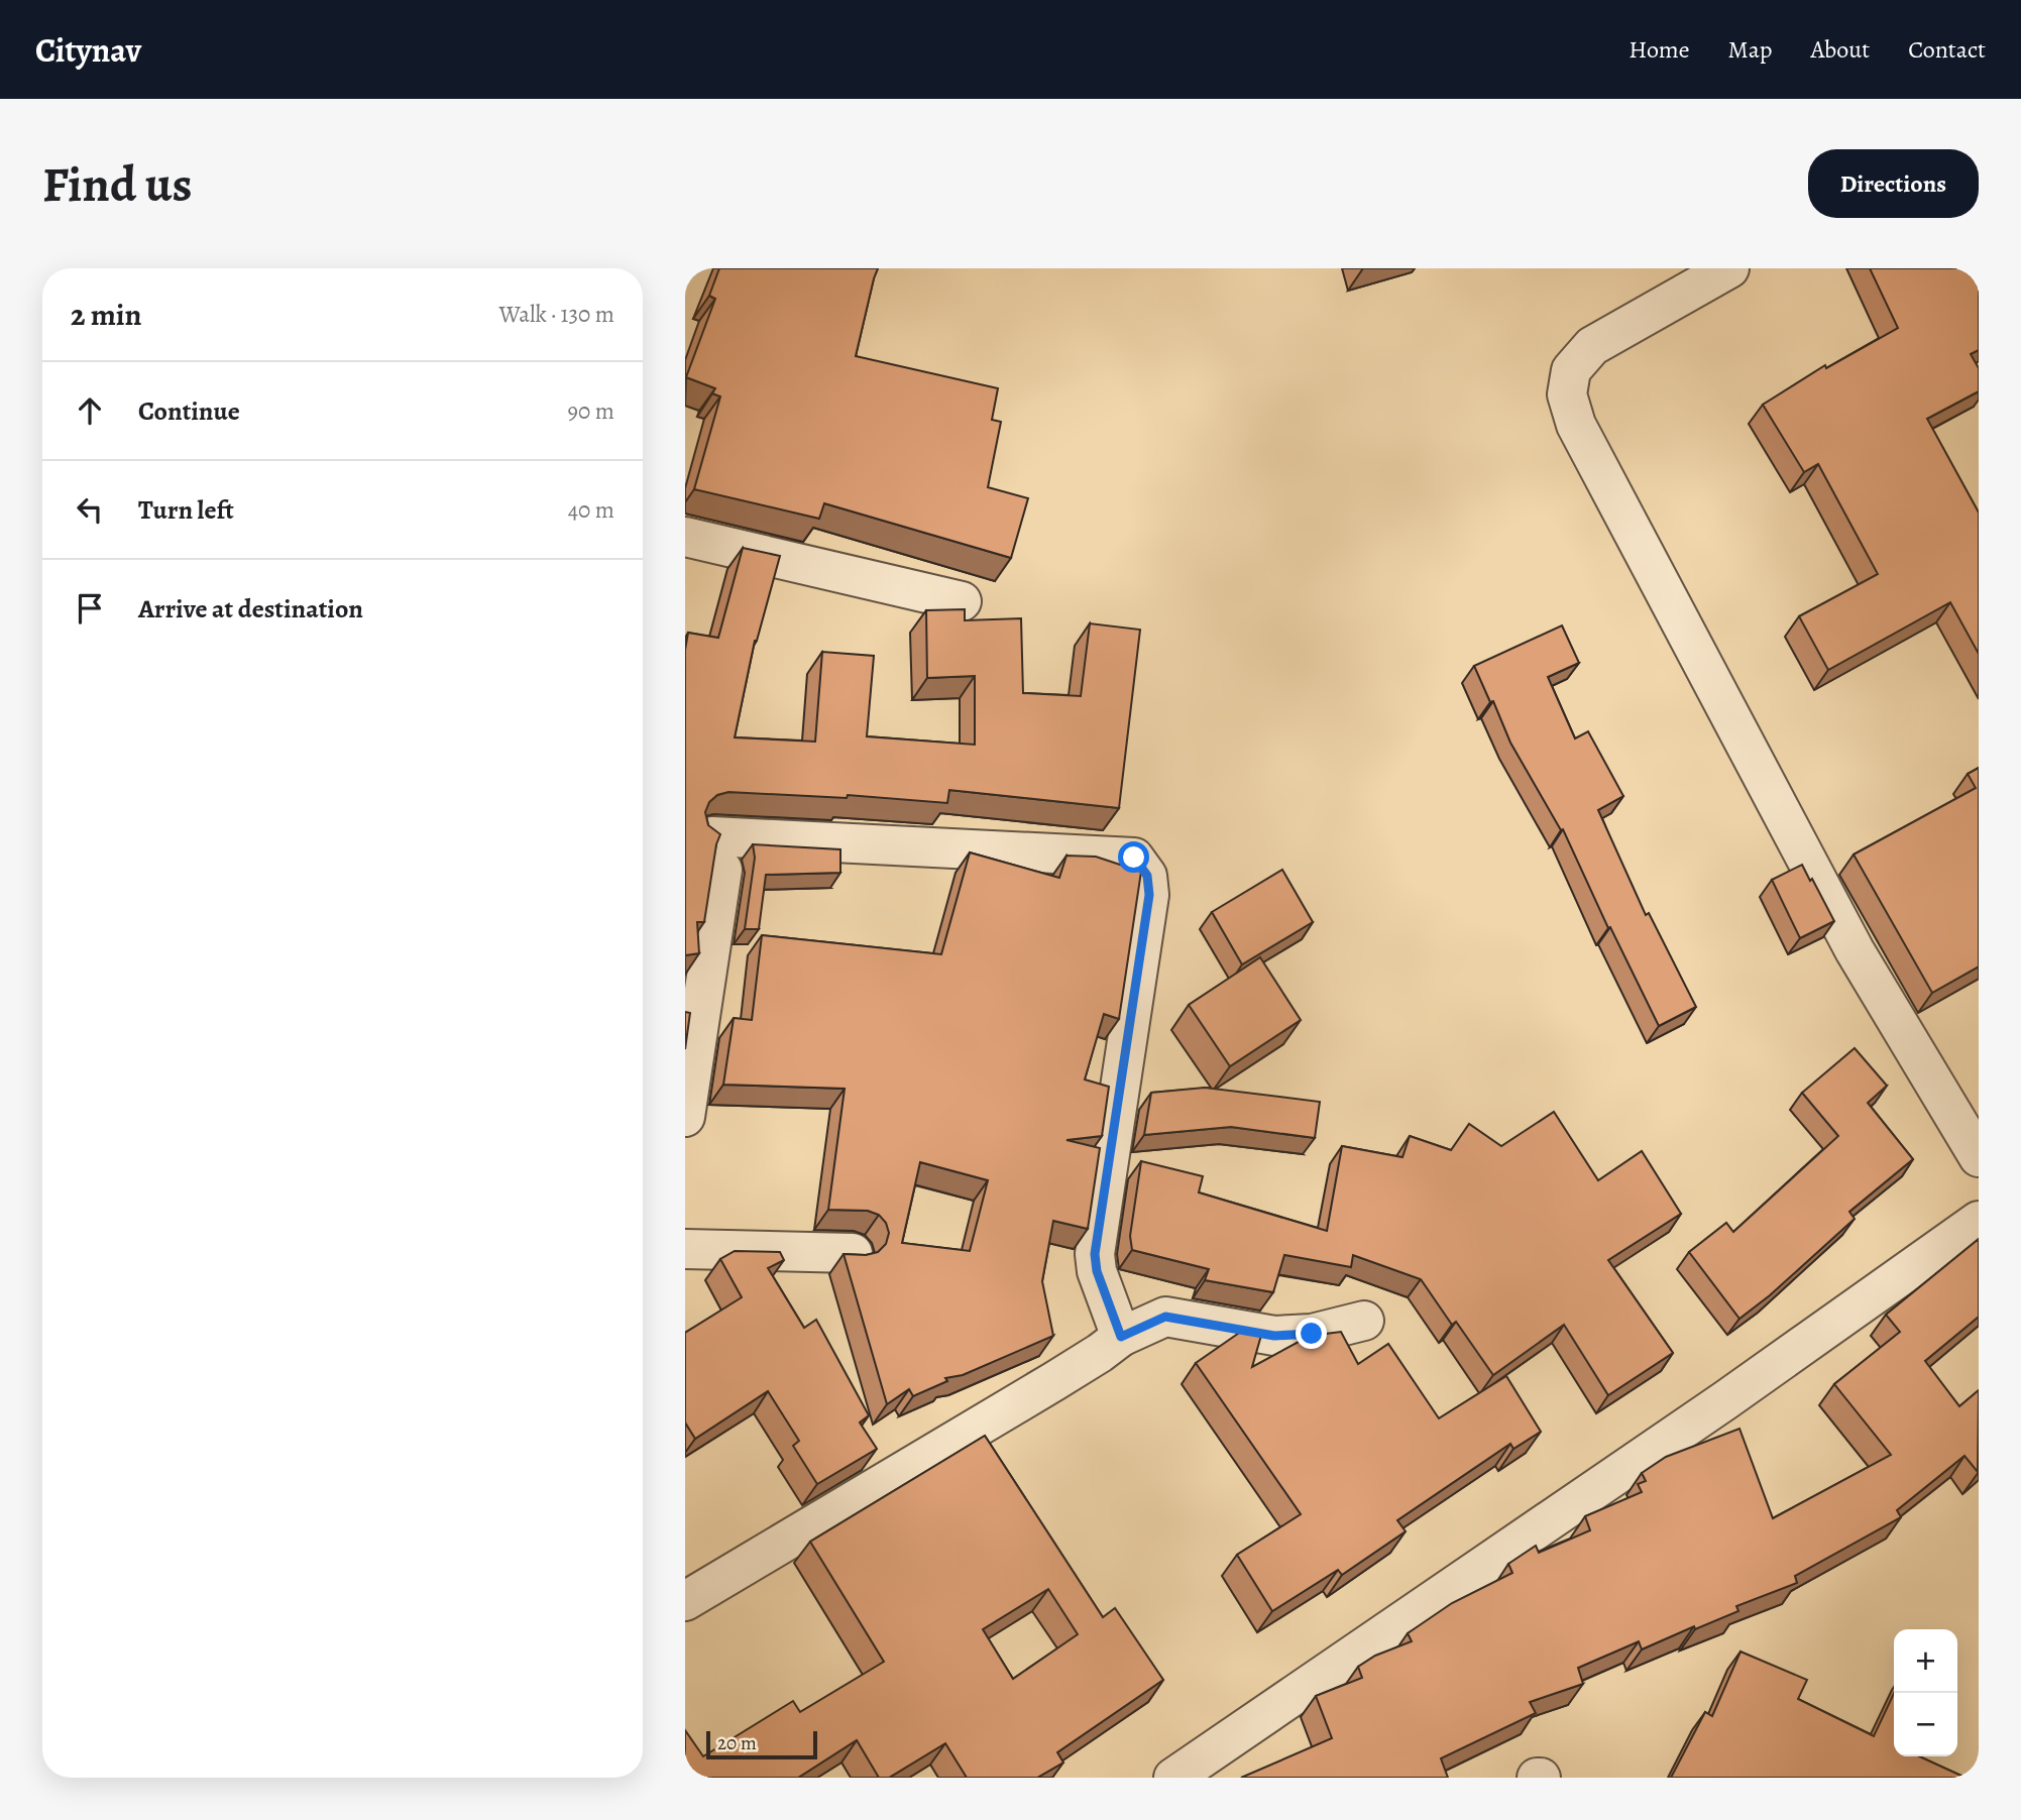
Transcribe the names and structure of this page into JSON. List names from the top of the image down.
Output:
{
  "scale_bar": "20 m",
  "page": {
    "header": "Citynav",
    "nav": [
      "Home",
      "Map",
      "About",
      "Contact"
    ],
    "buttons": "Directions",
    "title": "Find us",
    "heading": ["2 min", "Walk · 130 m"],
    "list": [
      ["Continue", "90 m"],
      ["Turn left", "40 m"],
      "Arrive at destination"
    ],
    "map_buttons": ["+", "−"],
    "scale": "20 m"
  }
}
